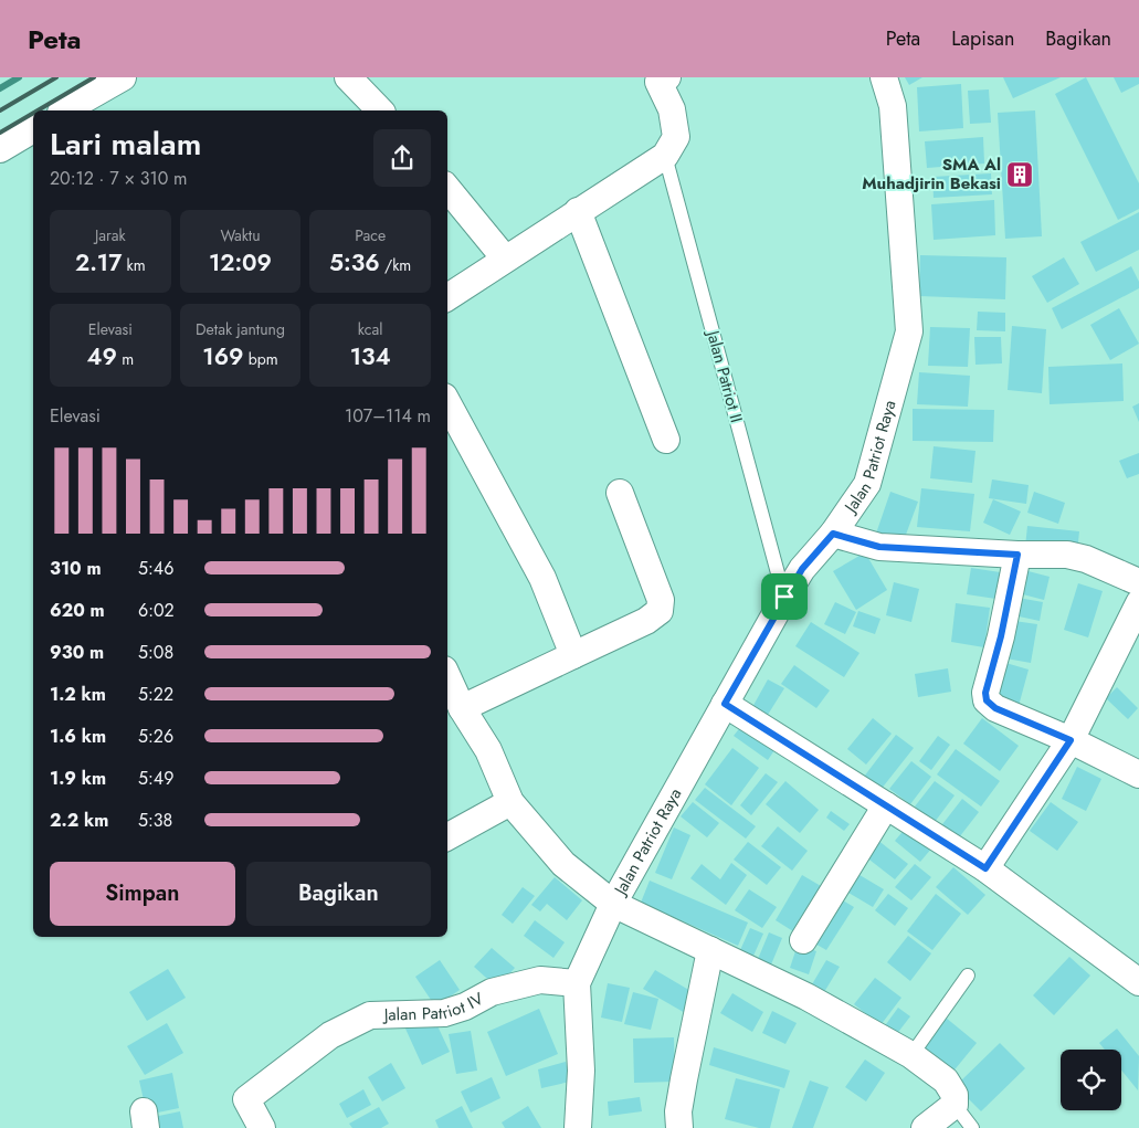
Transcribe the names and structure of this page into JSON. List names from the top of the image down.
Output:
{
  "streets": {
    "street": ["Jalan Patriot Raya", "Jalan Patriot IV"],
    "lane": ["Jalan Patriot II"]
  },
  "crossings": [
    ["Jalan Patriot II", "Jalan Patriot Raya"],
    ["Jalan Patriot Raya", "Jalan Patriot IV"]
  ],
  "places": {
    "building": ["SMA Al Muhadjirin Bekasi"]
  },
  "page": {
    "header": "Peta",
    "nav": ["Peta", "Lapisan", "Bagikan"],
    "heading": ["Lari malam", "20:12 · 7 × 310 m"],
    "stats": [
      ["Jarak", "2.17 km"],
      ["Waktu", "12:09"],
      ["Pace", "5:36 /km"],
      ["Elevasi", "49 m"],
      ["Detak jantung", "169 bpm"],
      ["kcal", "134"]
    ],
    "chart": ["Elevasi", "107–114 m"],
    "list": [
      {
        "name": "310 m",
        "note": "5:46"
      },
      {
        "name": "620 m",
        "note": "6:02"
      },
      {
        "name": "930 m",
        "note": "5:08"
      },
      {
        "name": "1.2 km",
        "note": "5:22"
      },
      {
        "name": "1.6 km",
        "note": "5:26"
      },
      {
        "name": "1.9 km",
        "note": "5:49"
      },
      {
        "name": "2.2 km",
        "note": "5:38"
      }
    ],
    "buttons": ["Simpan", "Bagikan"]
  }
}
